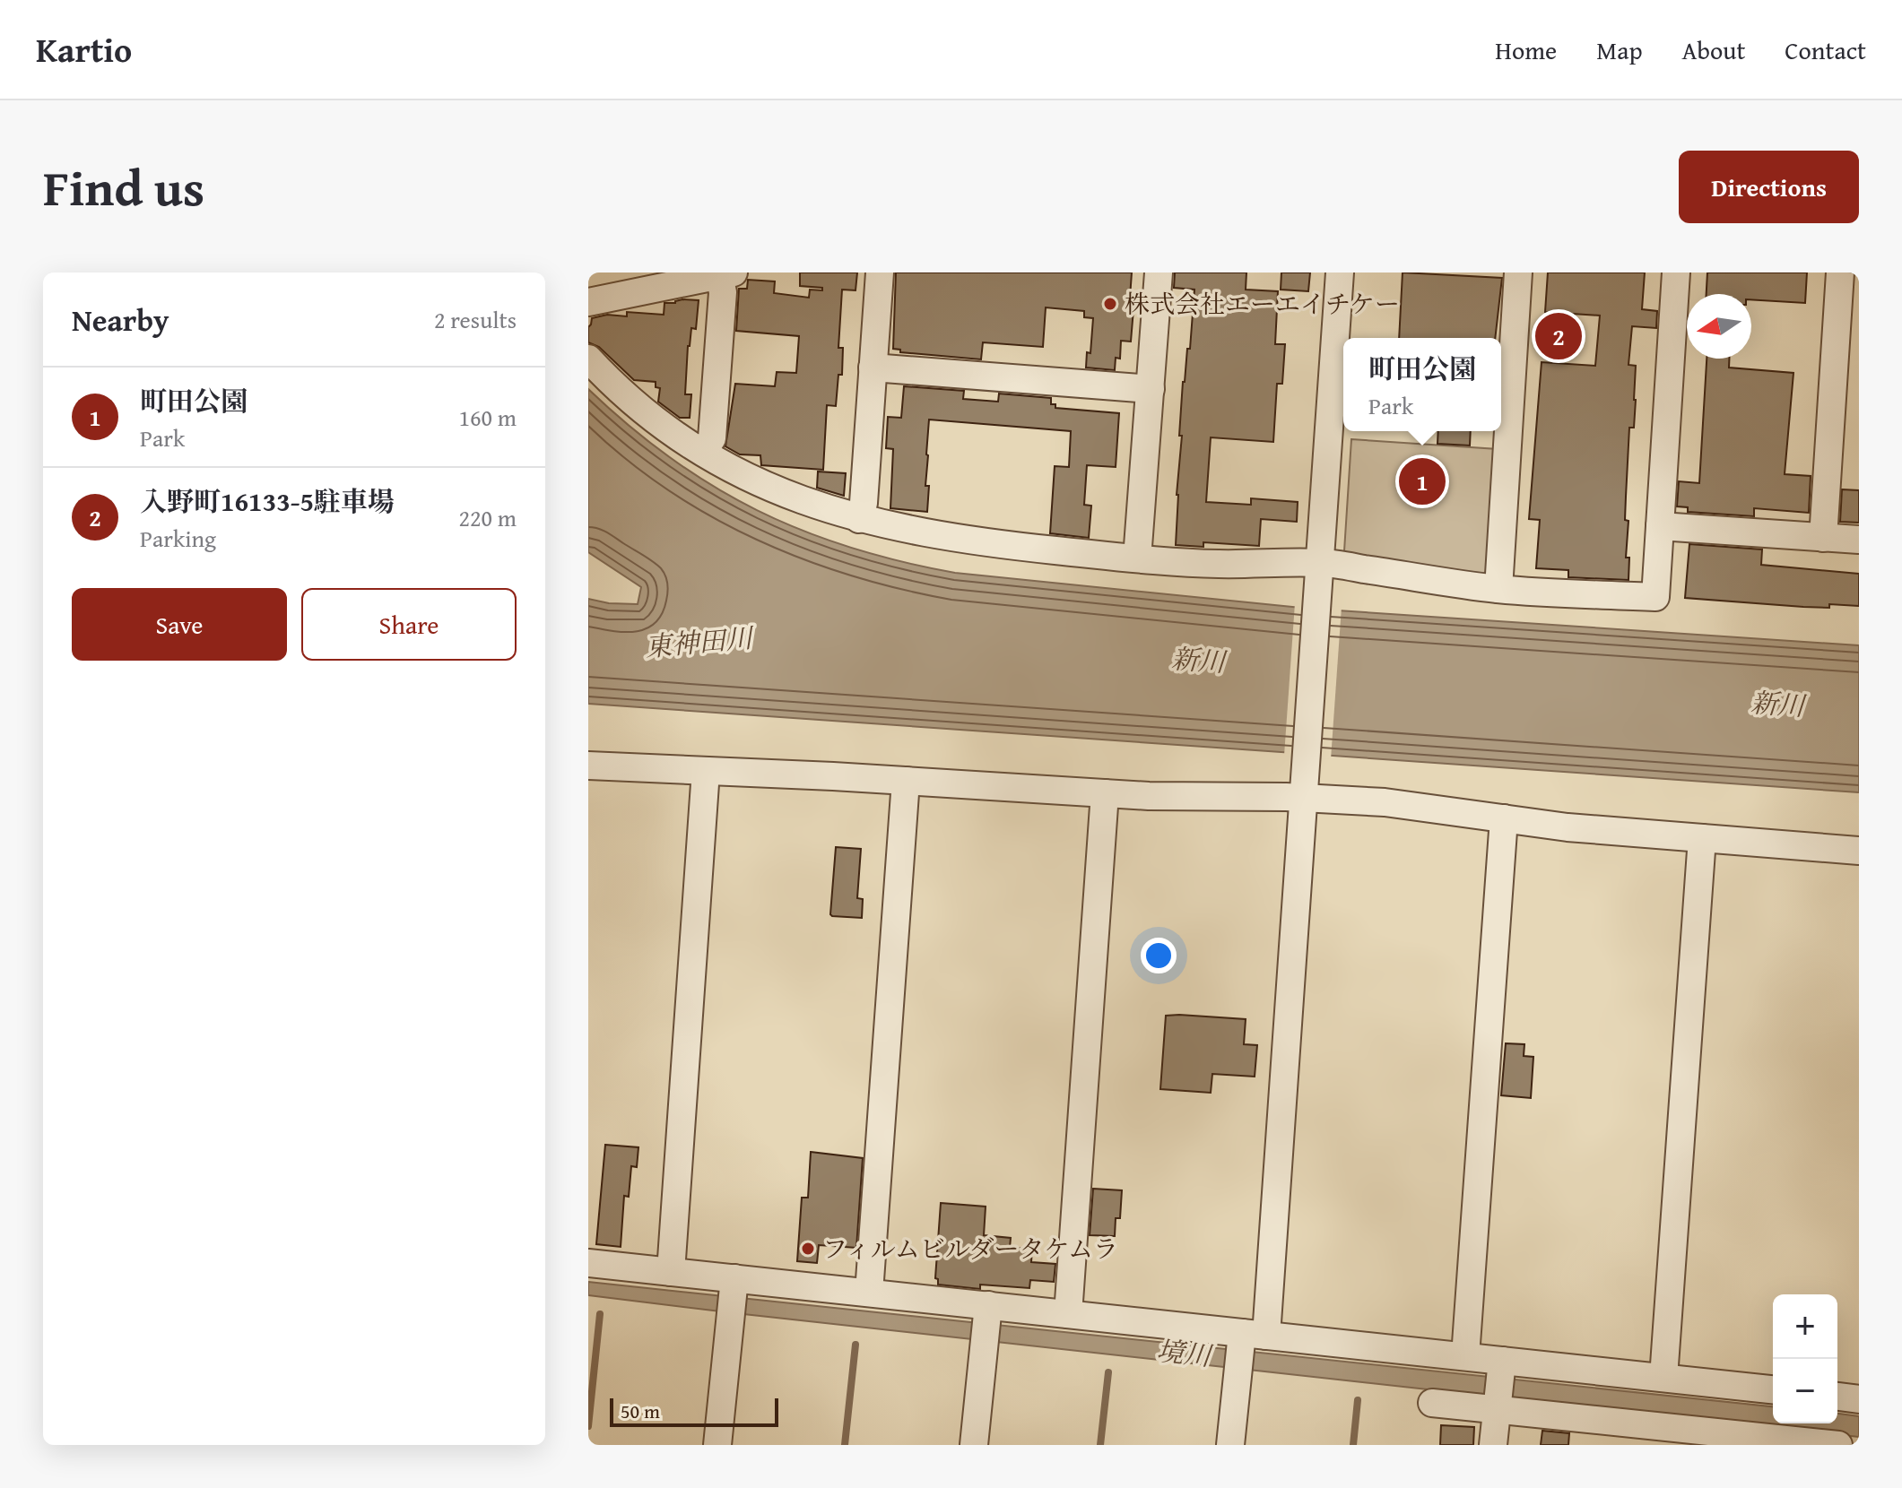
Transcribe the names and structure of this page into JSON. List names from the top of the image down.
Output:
{
  "water": ["東神田川", "新川", "境川"],
  "places": ["株式会社エーエイチケー", "フィルムビルダータケムラ"],
  "scale_bar": "50 m",
  "north": "left",
  "page": {
    "header": "Kartio",
    "nav": [
      "Home",
      "Map",
      "About",
      "Contact"
    ],
    "title": "Find us",
    "buttons": [
      "Directions",
      ["Save", "Share"]
    ],
    "heading": ["Nearby", "2 results"],
    "pins": ["2", "1"],
    "popup": ["町田公園", "Park"],
    "list": [
      {
        "mark": "1",
        "name": "町田公園",
        "note": "Park",
        "value": "160 m"
      },
      {
        "mark": "2",
        "name": "入野町16133-5駐車場",
        "note": "Parking",
        "value": "220 m"
      }
    ],
    "map_buttons": ["+", "−"],
    "scale": "50 m"
  }
}
